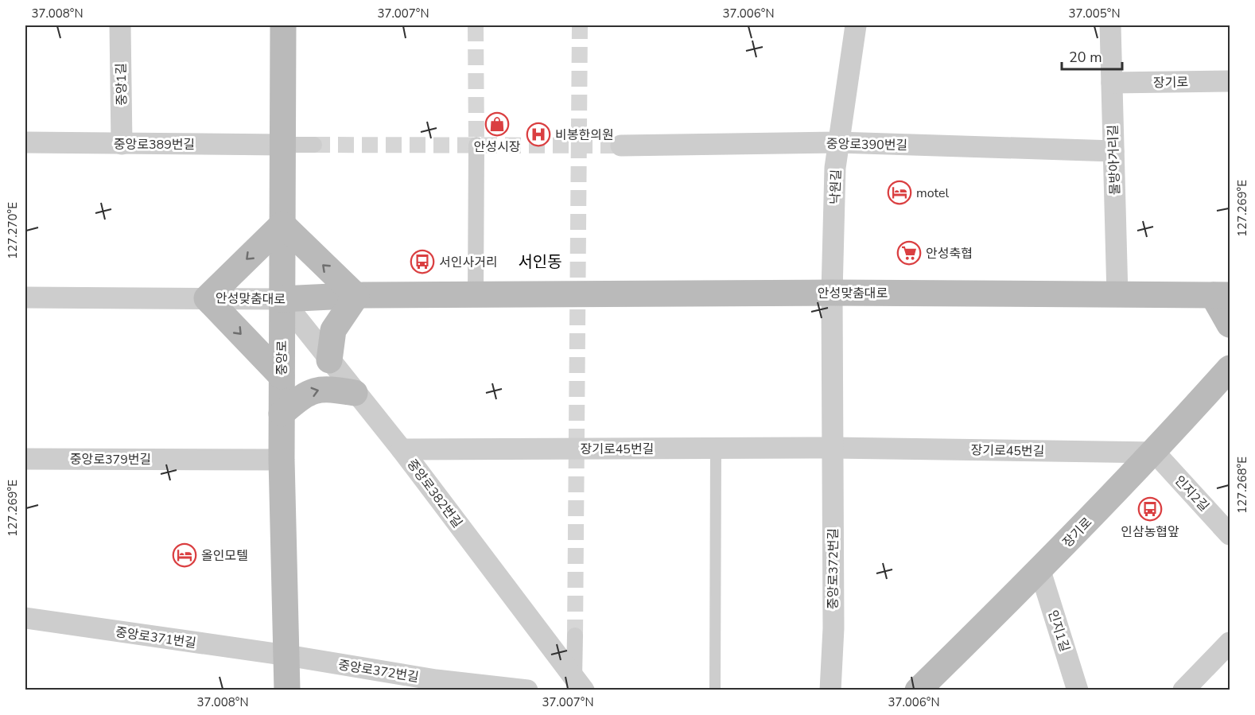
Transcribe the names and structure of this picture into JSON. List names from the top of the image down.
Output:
{
  "streets": {
    "main road": ["장기로", "안성맞춤대로", "중앙로"],
    "street": [
      "중앙1길",
      "중앙로389번길",
      "중앙로390번길",
      "물방아거리길",
      "낙원길",
      "장기로45번길",
      "중앙로379번길",
      "중앙로382번길",
      "인지2길",
      "중앙로372번길",
      "인지1길",
      "중앙로371번길"
    ]
  },
  "crossings": [
    ["장기로", "물방아거리길"],
    ["장기로", "장기로45번길"],
    ["장기로", "인지2길"],
    ["장기로", "인지1길"],
    ["중앙1길", "중앙로389번길"],
    ["중앙로389번길", "중앙로"],
    ["중앙로390번길", "물방아거리길"],
    ["중앙로390번길", "낙원길"],
    ["물방아거리길", "안성맞춤대로"],
    ["낙원길", "안성맞춤대로"],
    ["안성맞춤대로", "중앙로"],
    ["안성맞춤대로", "중앙로382번길"],
    ["중앙로", "중앙로379번길"],
    ["중앙로", "중앙로382번길"],
    ["중앙로", "중앙로372번길"],
    ["중앙로", "중앙로371번길"],
    ["장기로45번길", "중앙로382번길"],
    ["장기로45번길", "인지2길"],
    ["장기로45번길", "중앙로372번길"],
    ["중앙로372번길", "중앙로371번길"]
  ],
  "districts": ["서인동"],
  "places": {
    "shop": ["안성시장"],
    "hospital": ["비봉한의원"],
    "hotel": ["motel", "올인모텔"],
    "supermarket": ["안성축협"],
    "bus stop": ["서인사거리", "인삼농협앞"]
  },
  "scale_bar": "20 m",
  "coordinates": [
    "37.008°N",
    "37.007°N",
    "37.006°N",
    "37.005°N",
    "127.269°E",
    "127.270°E",
    "127.268°E"
  ]
}
